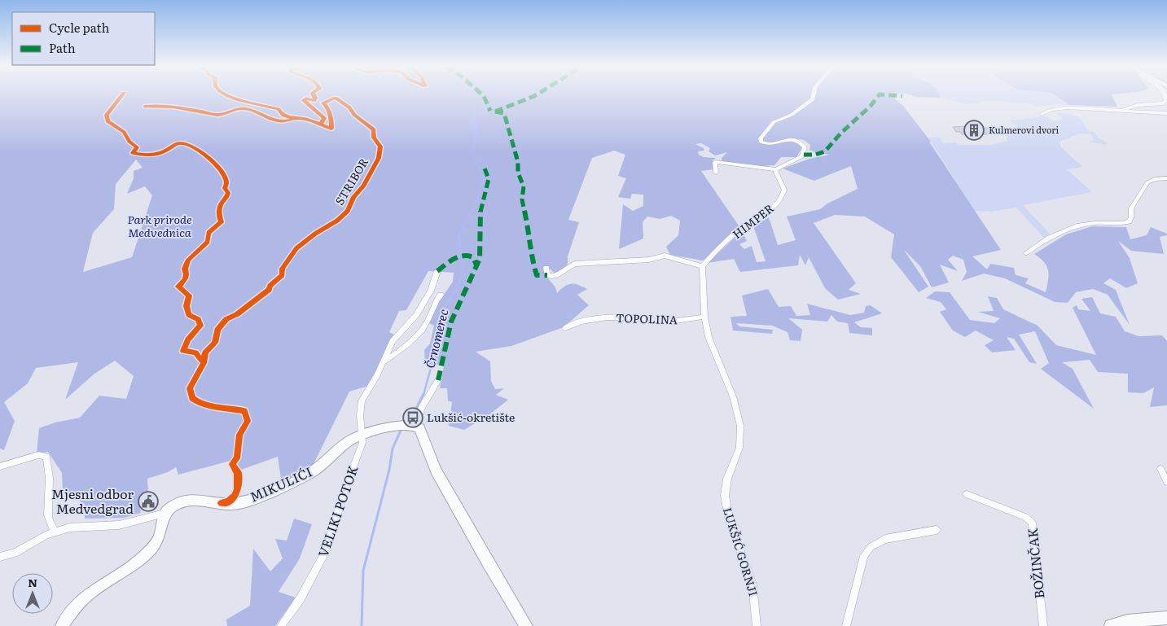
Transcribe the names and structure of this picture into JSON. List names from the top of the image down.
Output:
{
  "streets": {
    "street": [
      "HIMPER",
      "TOPOLINA",
      "MIKULIĆI",
      "VELIKI POTOK",
      "LUKŠIĆ GORNJI",
      "BOŽINČAK"
    ],
    "cycle path": ["STRIBOR"]
  },
  "crossings": [
    ["HIMPER", "LUKŠIĆ GORNJI"],
    ["TOPOLINA", "LUKŠIĆ GORNJI"],
    ["MIKULIĆI", "VELIKI POTOK"]
  ],
  "water": ["Črnomerec"],
  "parks": ["Park prirode Medvednica"],
  "places": {
    "building": ["Kulmerovi dvori"],
    "bus stop": ["Lukšić-okretište"],
    "public building": ["Mjesni odbor Medvedgrad"]
  },
  "legend": ["Cycle path", "Path"],
  "north": "top"
}
